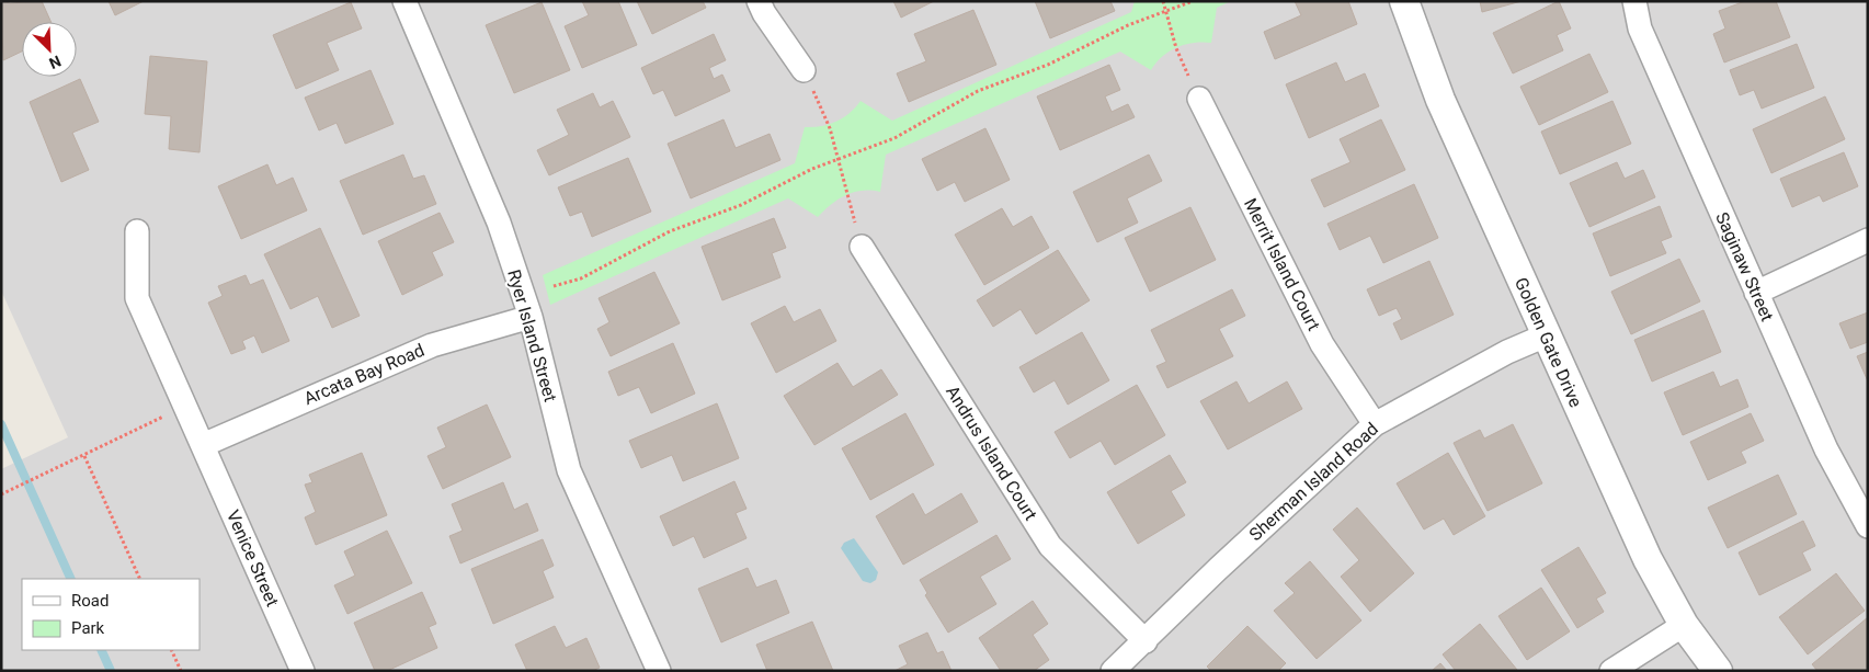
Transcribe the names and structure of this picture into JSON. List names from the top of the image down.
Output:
{
  "streets": {
    "street": [
      "Merrit Island Court",
      "Saginaw Street",
      "Ryer Island Street",
      "Golden Gate Drive",
      "Arcata Bay Road",
      "Andrus Island Court",
      "Sherman Island Road",
      "Venice Street"
    ]
  },
  "crossings": [
    ["Merrit Island Court", "Sherman Island Road"],
    ["Ryer Island Street", "Arcata Bay Road"],
    ["Golden Gate Drive", "Sherman Island Road"],
    ["Arcata Bay Road", "Venice Street"],
    ["Andrus Island Court", "Sherman Island Road"]
  ],
  "legend": ["Road", "Park"],
  "north": "bottom right"
}
